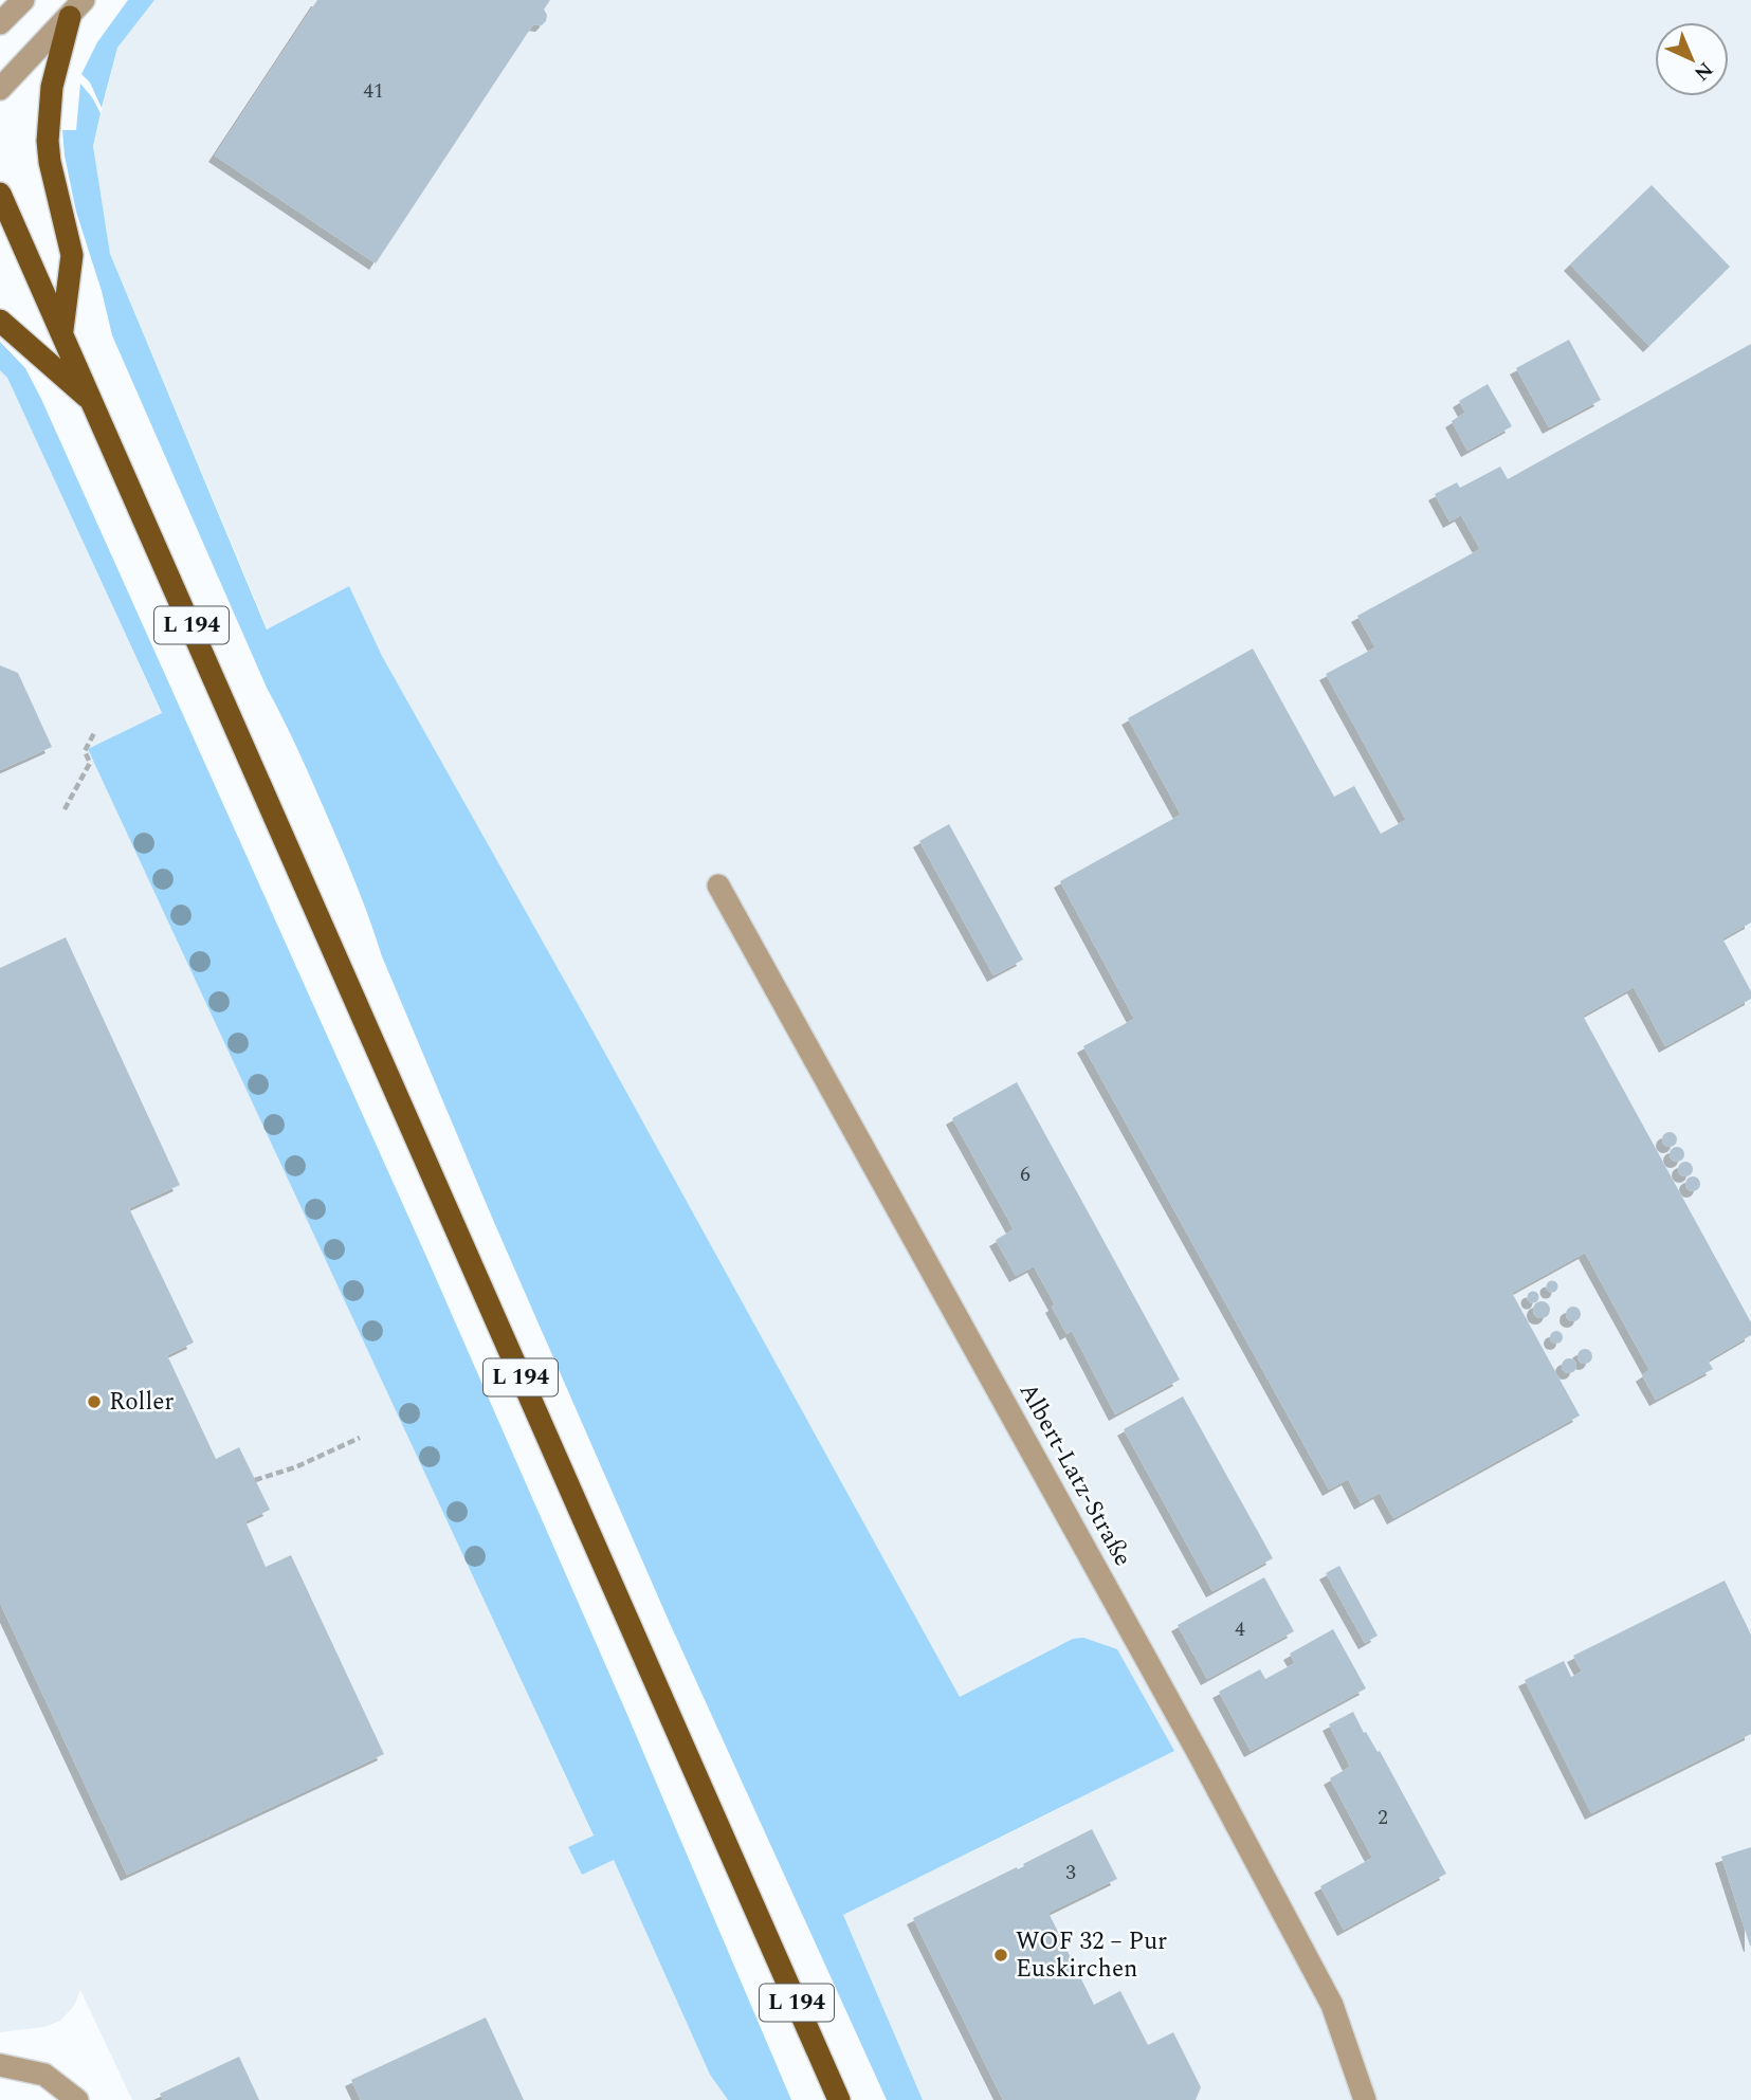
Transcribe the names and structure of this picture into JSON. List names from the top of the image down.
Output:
{
  "streets": {
    "main road": ["L 194"],
    "street": ["Albert-Latz-Straße"]
  },
  "places": ["Roller", "WOF 32 – Pur Euskirchen"],
  "house_numbers": [
    "41",
    "6",
    "4",
    "2",
    "3"
  ],
  "north": "bottom right"
}
